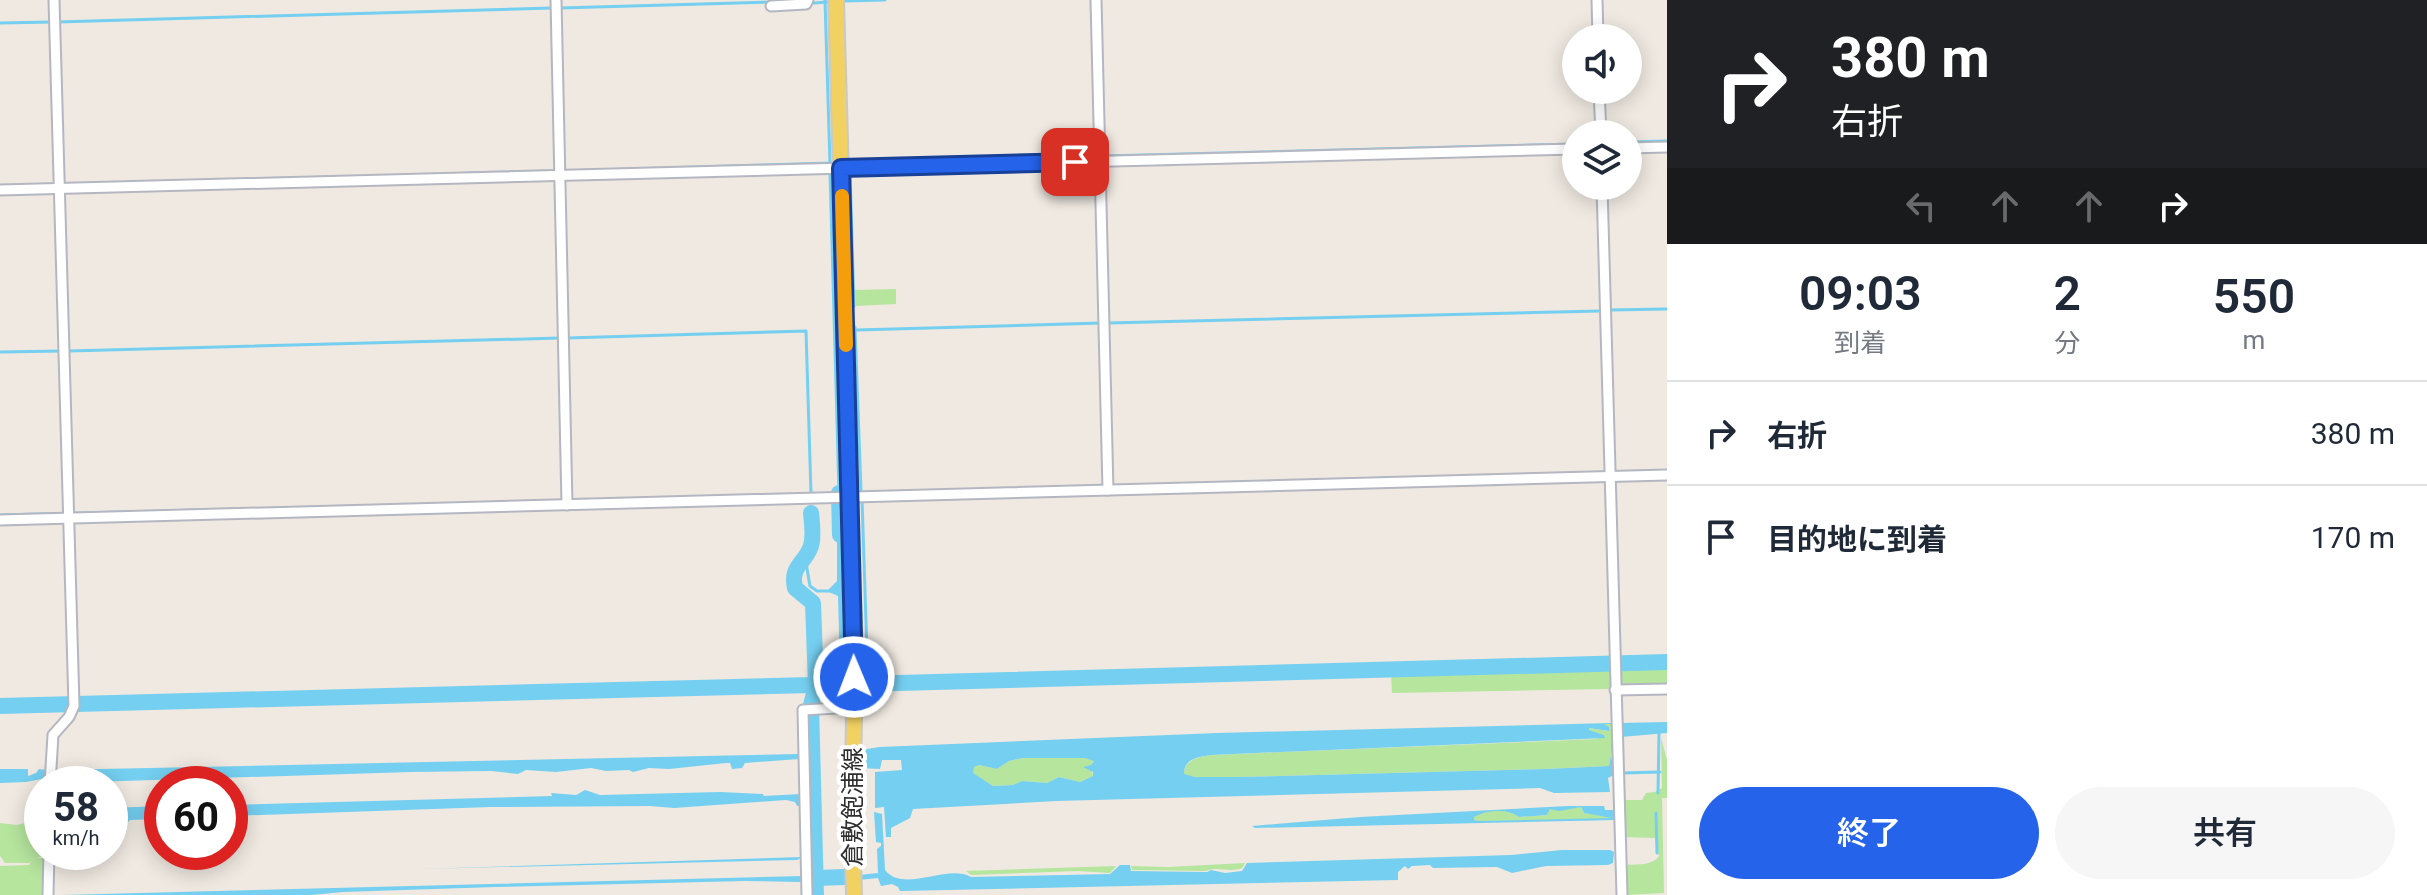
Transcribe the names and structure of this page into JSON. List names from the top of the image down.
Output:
{
  "streets": {
    "main road": ["倉敷飽浦線"]
  },
  "page": {
    "turn": ["380 m", "右折"],
    "eta": [
      "09:03",
      "到着",
      "2",
      "分",
      "550",
      "m"
    ],
    "list": [
      {
        "name": "右折",
        "value": "380 m"
      },
      {
        "name": "目的地に到着",
        "value": "170 m"
      }
    ],
    "speed": "58 km/h",
    "limit": "60",
    "buttons": ["終了", "共有"]
  }
}
